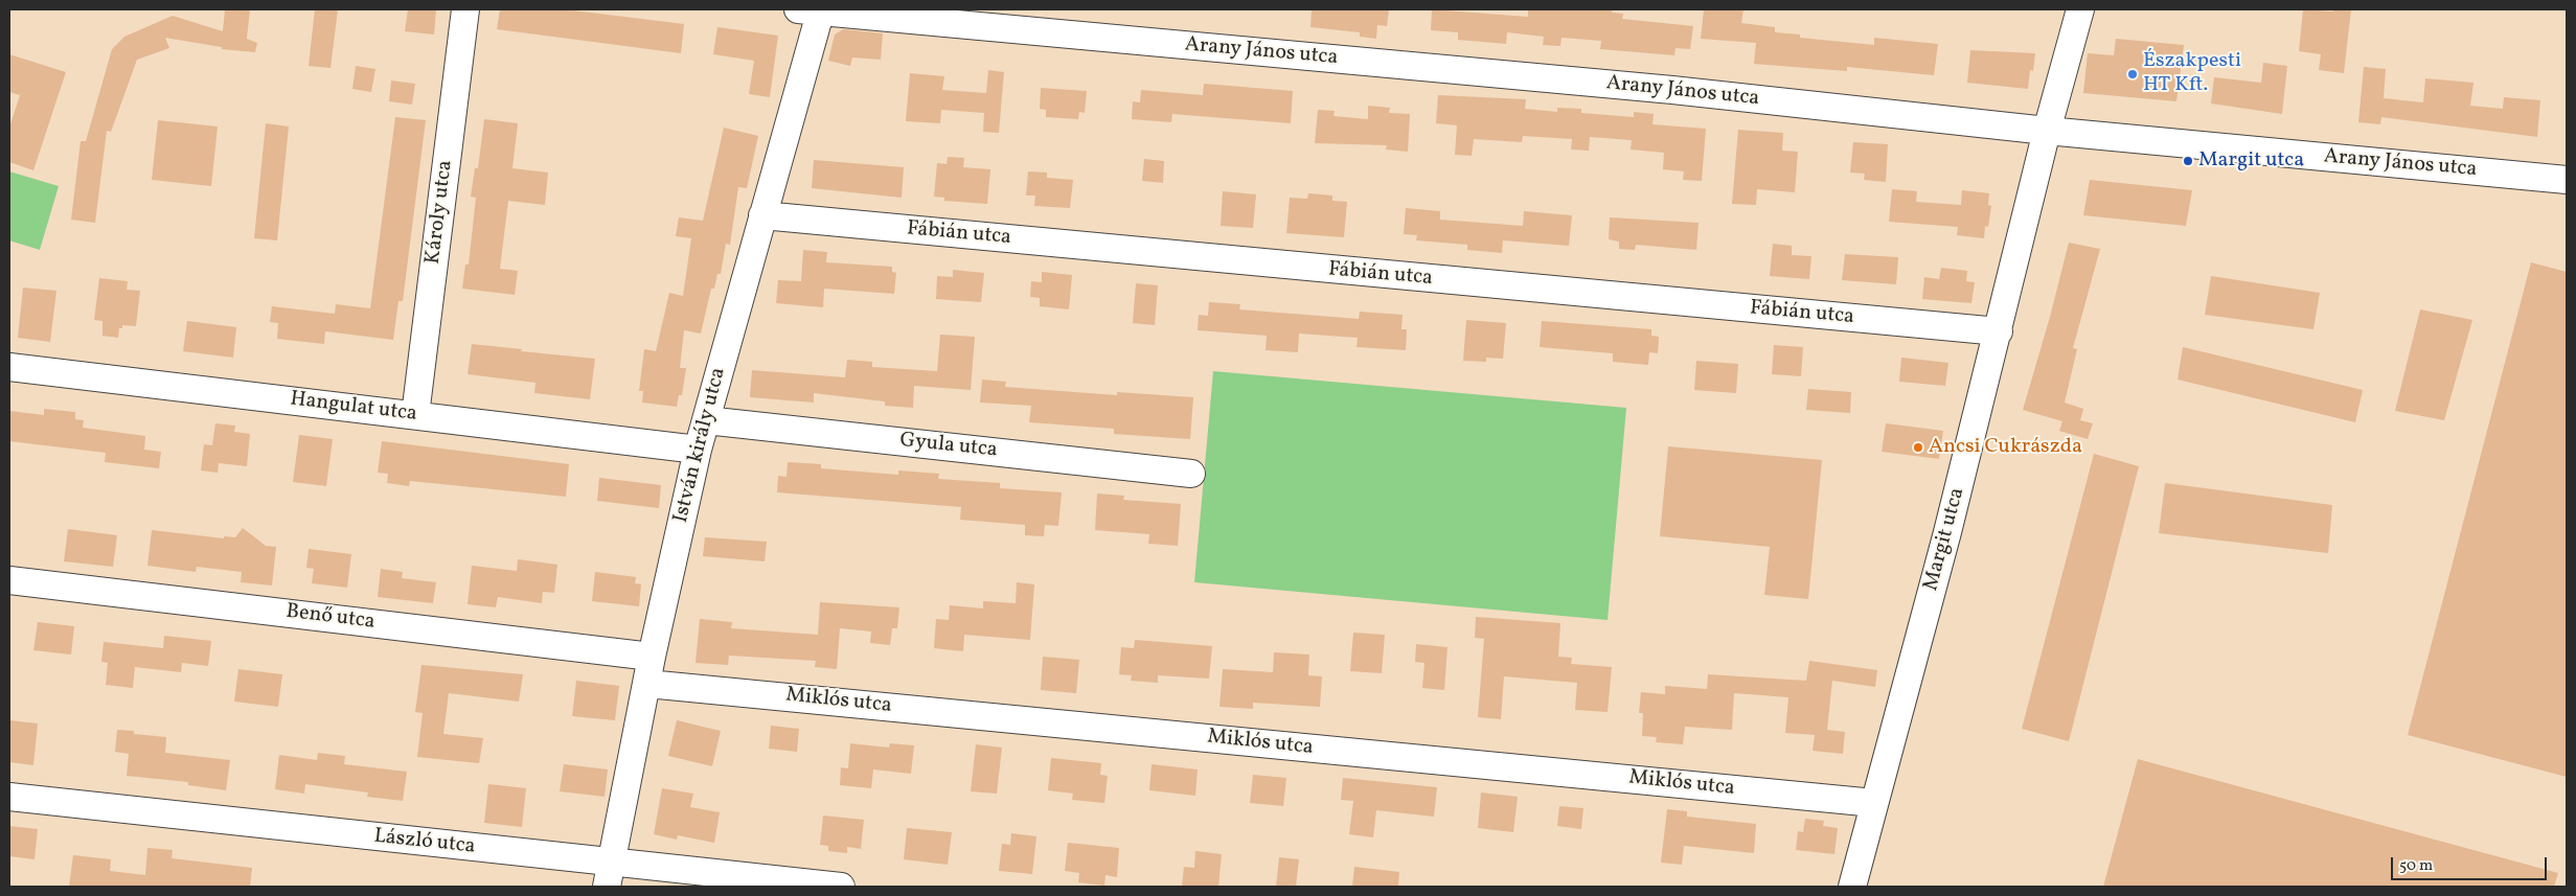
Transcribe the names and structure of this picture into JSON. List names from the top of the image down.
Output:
{
  "streets": {
    "street": [
      "Arany János utca",
      "Károly utca",
      "Fábián utca",
      "Hangulat utca",
      "István király utca",
      "Gyula utca",
      "Margit utca",
      "Benő utca",
      "Miklós utca",
      "László utca"
    ]
  },
  "crossings": [
    ["Arany János utca", "István király utca"],
    ["Arany János utca", "Margit utca"],
    ["Károly utca", "Hangulat utca"],
    ["Fábián utca", "István király utca"],
    ["Fábián utca", "Margit utca"],
    ["Hangulat utca", "István király utca"],
    ["István király utca", "Gyula utca"],
    ["István király utca", "Benő utca"],
    ["István király utca", "Miklós utca"],
    ["István király utca", "László utca"],
    ["Margit utca", "Miklós utca"]
  ],
  "places": ["Északpesti HT Kft.", "Margit utca", "Ancsi Cukrászda"],
  "scale_bar": "50 m"
}
